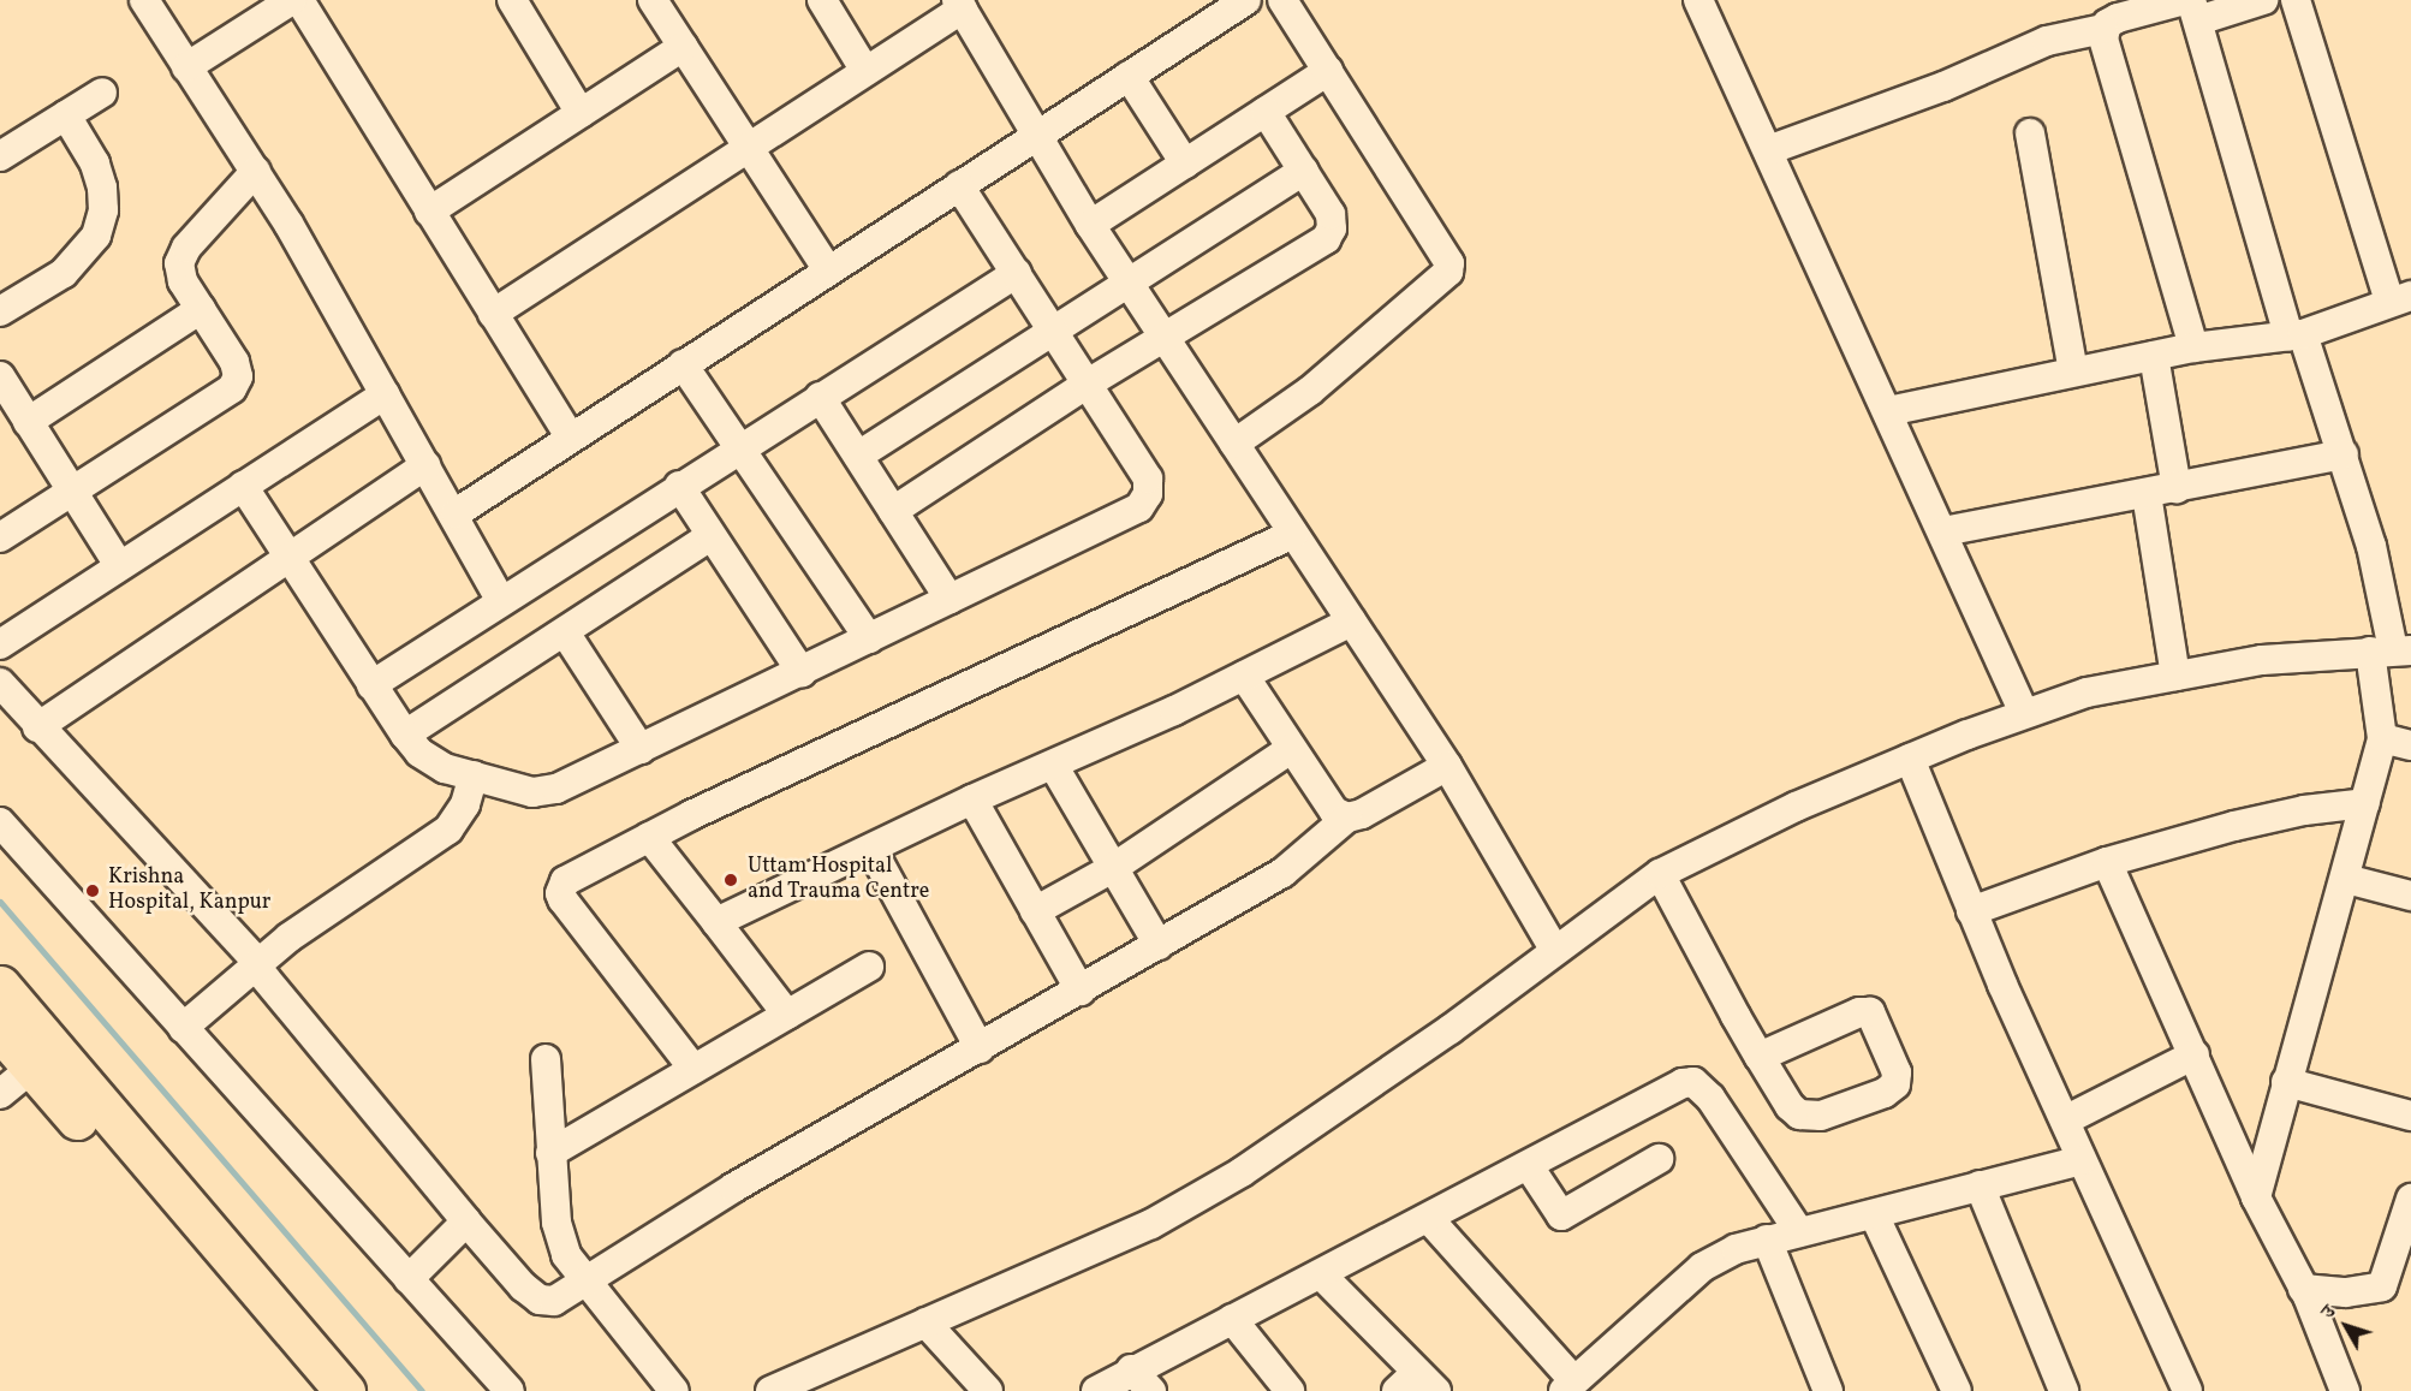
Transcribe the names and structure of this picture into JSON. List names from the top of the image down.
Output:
{
  "places": ["Uttam Hospital and Trauma Centre", "Krishna Hospital, Kanpur"],
  "north": "top left"
}
